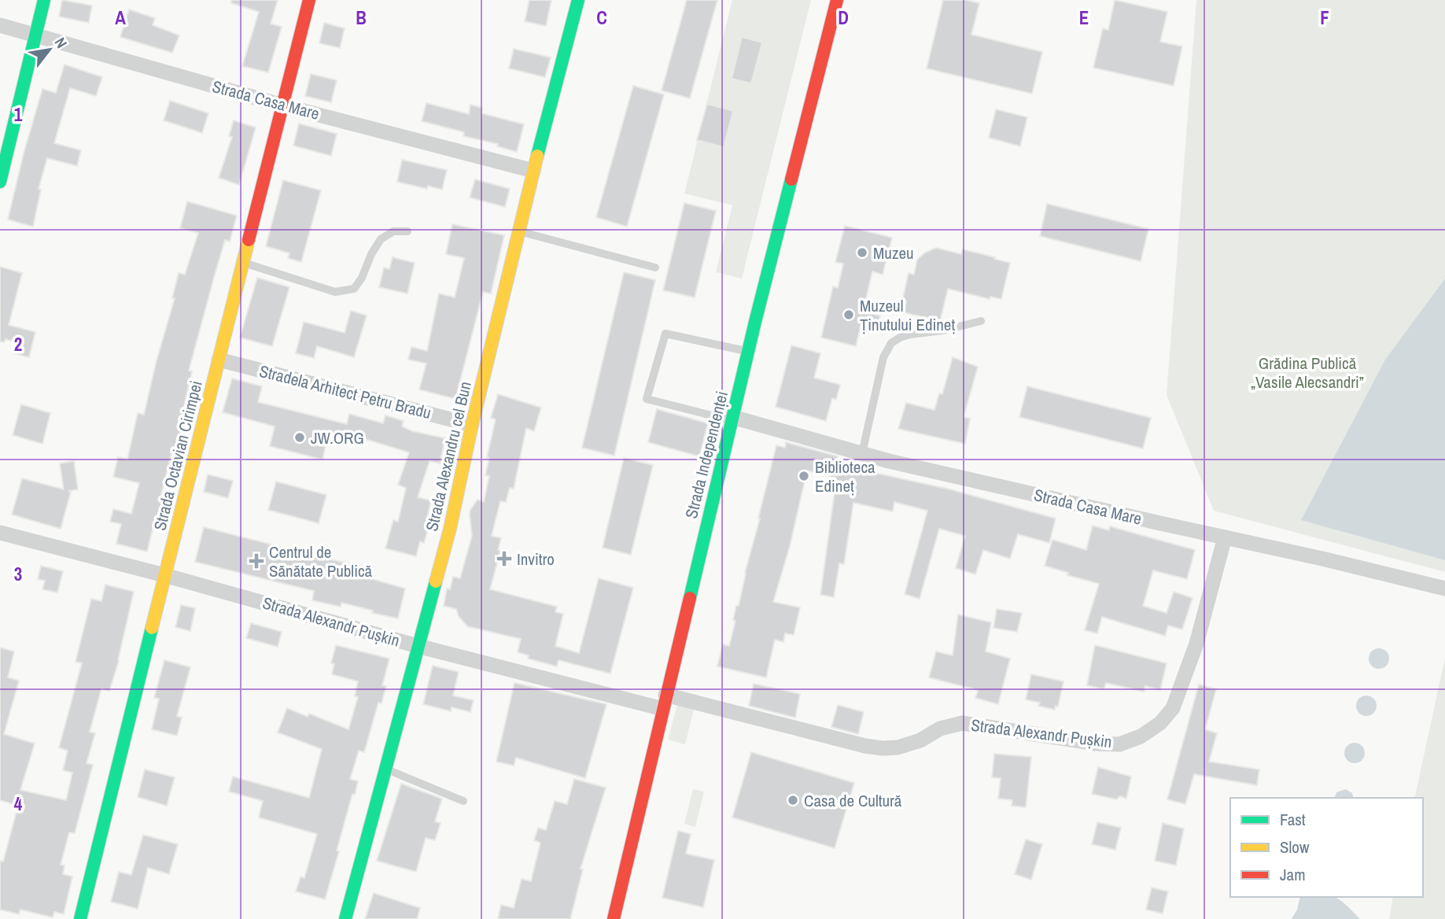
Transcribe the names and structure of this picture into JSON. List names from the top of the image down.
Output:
{
  "streets": {
    "street": [
      "Strada Casa Mare",
      "Stradela Arhitect Petru Bradu",
      "Strada Independenței",
      "Strada Octavian Cirimpei",
      "Strada Alexandru cel Bun",
      "Strada Alexandr Pușkin"
    ]
  },
  "crossings": [
    ["Strada Casa Mare", "Strada Independenței"],
    ["Strada Casa Mare", "Strada Octavian Cirimpei"],
    ["Strada Casa Mare", "Strada Alexandru cel Bun"],
    ["Strada Casa Mare", "Strada Alexandr Pușkin"],
    ["Stradela Arhitect Petru Bradu", "Strada Octavian Cirimpei"],
    ["Stradela Arhitect Petru Bradu", "Strada Alexandru cel Bun"],
    ["Strada Independenței", "Strada Alexandr Pușkin"],
    ["Strada Octavian Cirimpei", "Strada Alexandr Pușkin"],
    ["Strada Alexandru cel Bun", "Strada Alexandr Pușkin"]
  ],
  "parks": ["Grădina Publică „Vasile Alecsandri”"],
  "places": {
    "other": [
      "Muzeu",
      "Muzeul Ținutului Edineț",
      "JW.ORG",
      "Biblioteca Edineț",
      "Casa de Cultură"
    ],
    "health": ["Invitro", "Centrul de Sănătate Publică"]
  },
  "legend": ["Fast", "Slow", "Jam"],
  "north": "top right",
  "grid": {
    "columns": [
      "A",
      "B",
      "C",
      "D",
      "E",
      "F"
    ],
    "rows": [
      "1",
      "2",
      "3",
      "4"
    ]
  }
}
